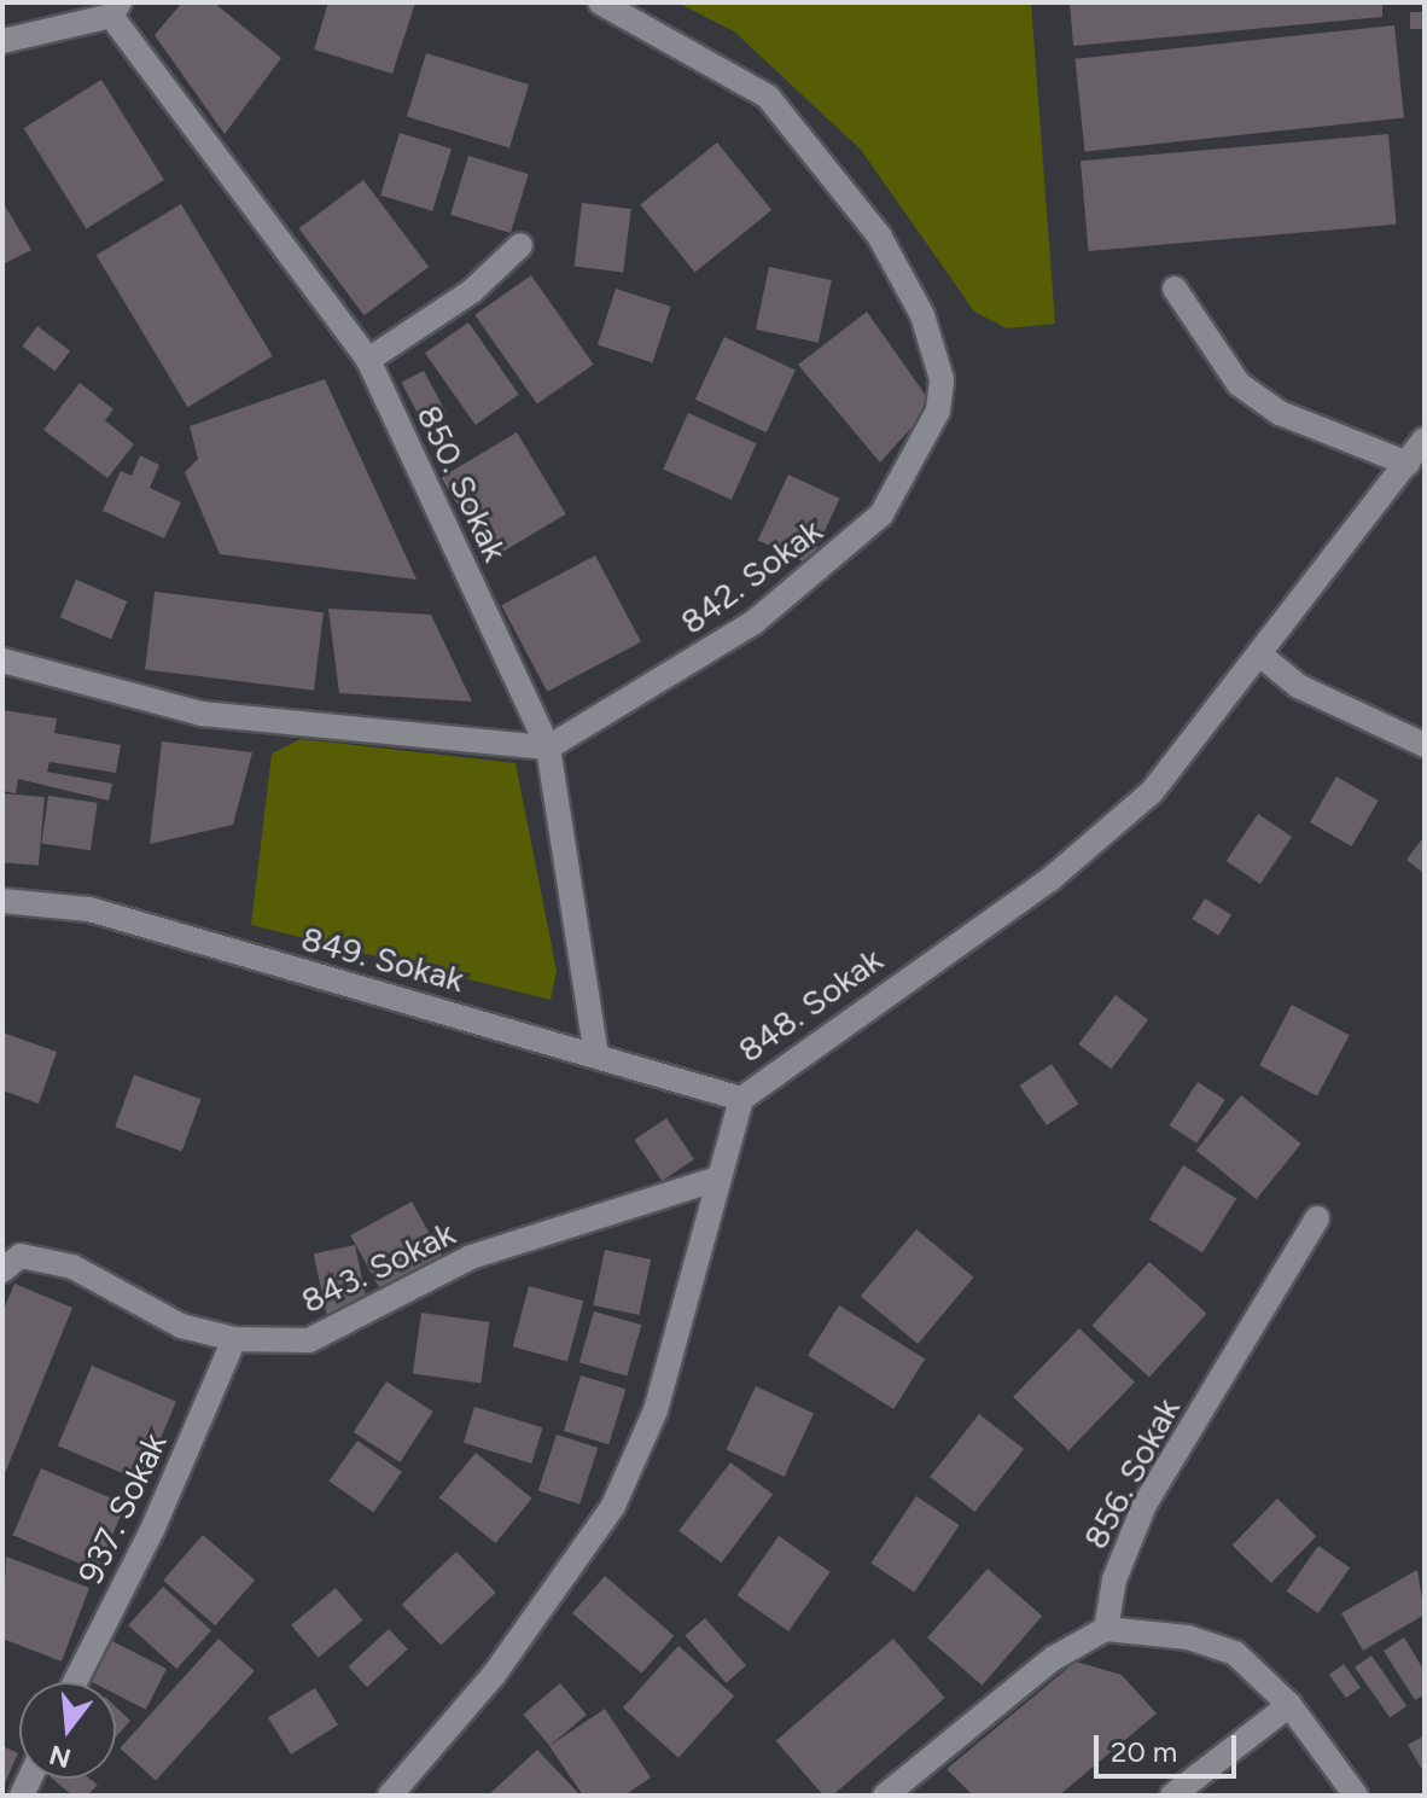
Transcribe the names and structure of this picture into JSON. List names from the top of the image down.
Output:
{
  "streets": {
    "street": [
      "850. Sokak",
      "842. Sokak",
      "849. Sokak",
      "848. Sokak",
      "843. Sokak",
      "856. Sokak",
      "937. Sokak"
    ]
  },
  "crossings": [
    ["850. Sokak", "842. Sokak"],
    ["850. Sokak", "849. Sokak"],
    ["849. Sokak", "848. Sokak"],
    ["848. Sokak", "843. Sokak"],
    ["843. Sokak", "937. Sokak"]
  ],
  "scale_bar": "20 m",
  "north": "bottom"
}
